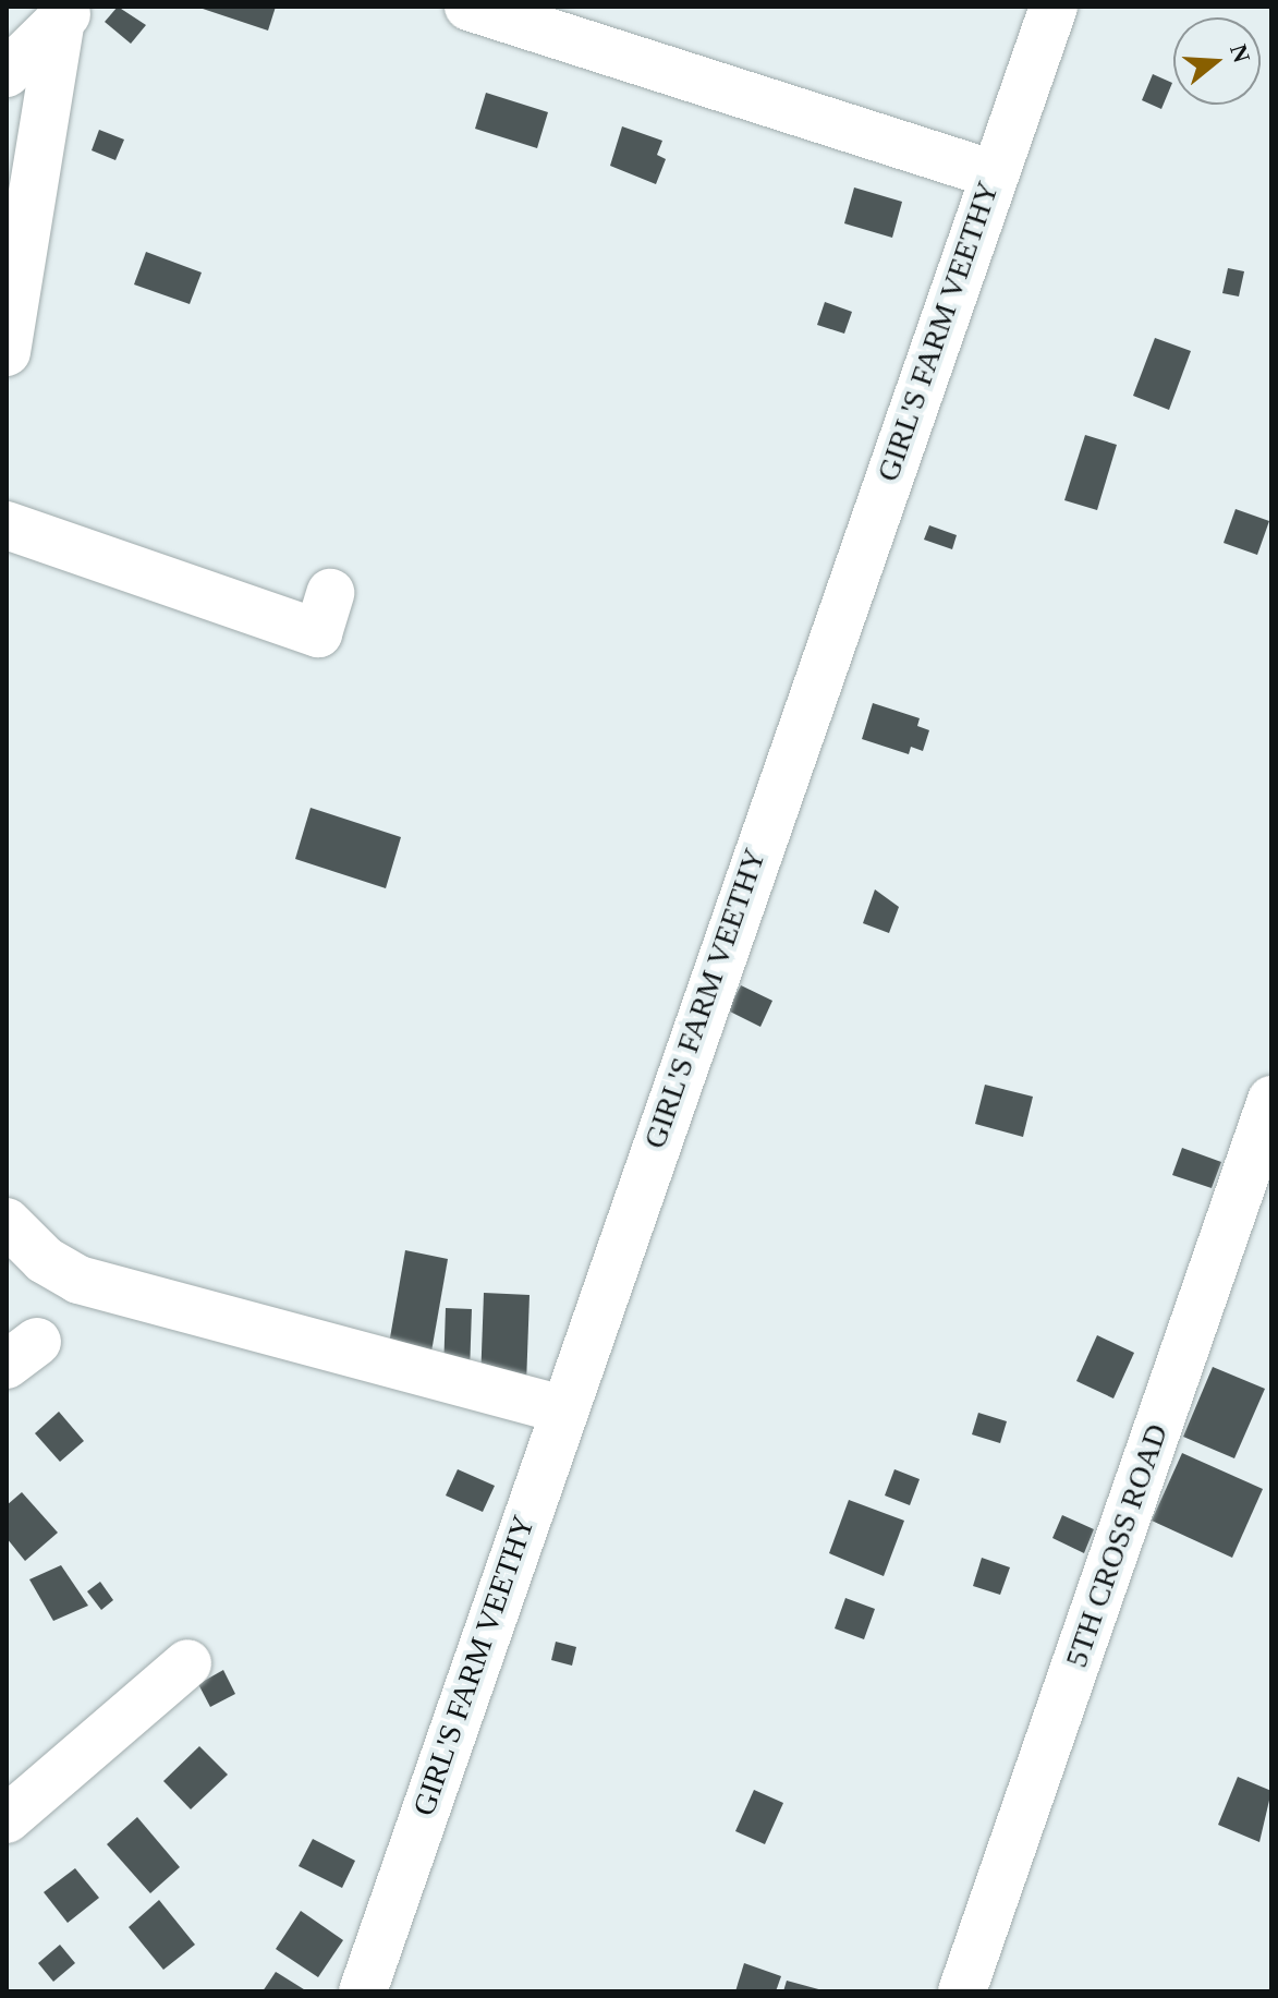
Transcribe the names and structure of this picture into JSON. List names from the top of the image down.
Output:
{
  "streets": {
    "street": ["GIRL'S FARM VEETHY", "5TH CROSS ROAD"]
  },
  "north": "right"
}
